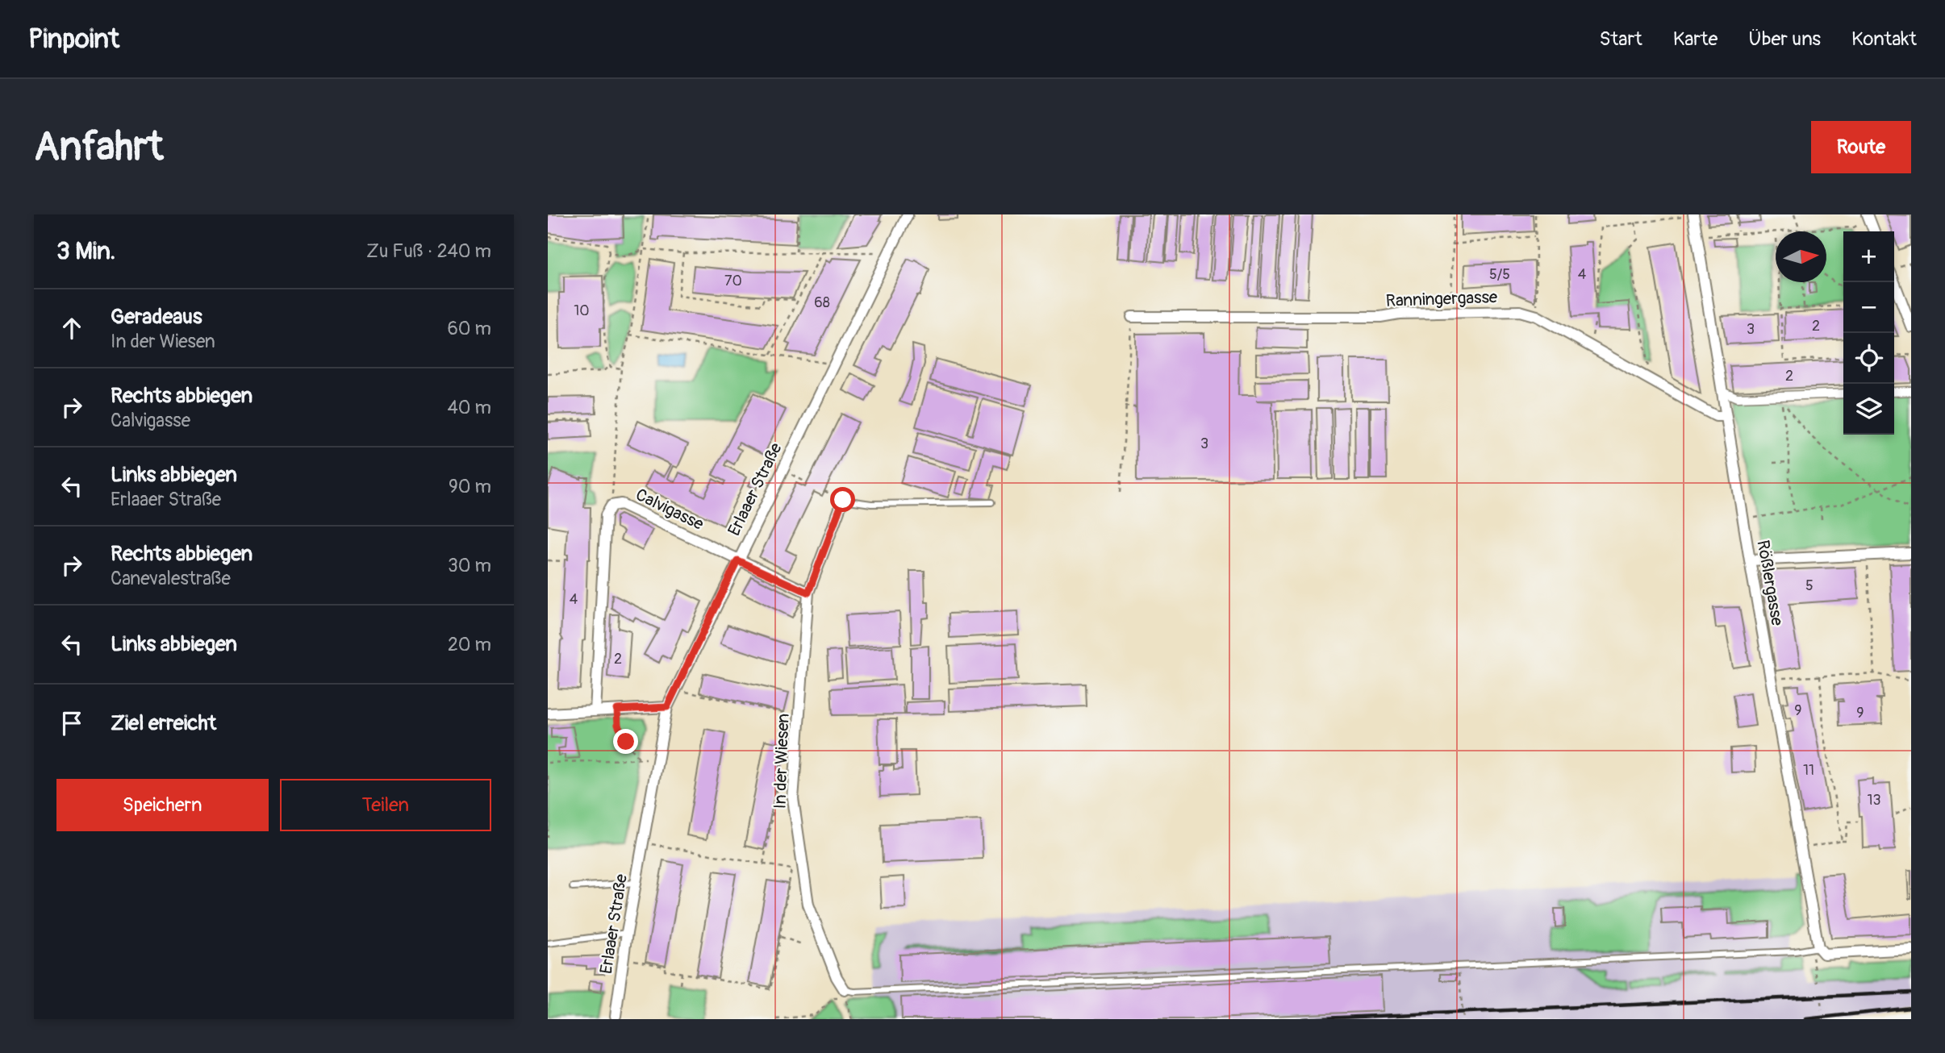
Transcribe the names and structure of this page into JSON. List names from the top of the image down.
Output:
{
  "streets": {
    "street": [
      "Ranningergasse",
      "Erlaaer Straße",
      "Calvigasse",
      "Rößlergasse",
      "In der Wiesen"
    ]
  },
  "crossings": [
    ["Ranningergasse", "Rößlergasse"],
    ["Erlaaer Straße", "Calvigasse"],
    ["Calvigasse", "In der Wiesen"]
  ],
  "house_numbers": [
    "5/5",
    "4",
    "70",
    "68",
    "10",
    "2",
    "3",
    "2",
    "3",
    "5",
    "4",
    "2",
    "9",
    "9",
    "11",
    "13"
  ],
  "north": "right",
  "page": {
    "header": "Pinpoint",
    "nav": [
      "Start",
      "Karte",
      "Über uns",
      "Kontakt"
    ],
    "buttons": [
      "Route",
      ["Speichern", "Teilen"]
    ],
    "title": "Anfahrt",
    "heading": ["3 Min.", "Zu Fuß · 240 m"],
    "map_buttons": ["+", "−"],
    "list": [
      ["Geradeaus", "In der Wiesen", "60 m"],
      ["Rechts abbiegen", "Calvigasse", "40 m"],
      ["Links abbiegen", "Erlaaer Straße", "90 m"],
      ["Rechts abbiegen", "Canevalestraße", "30 m"],
      ["Links abbiegen", "20 m"],
      "Ziel erreicht"
    ]
  }
}
